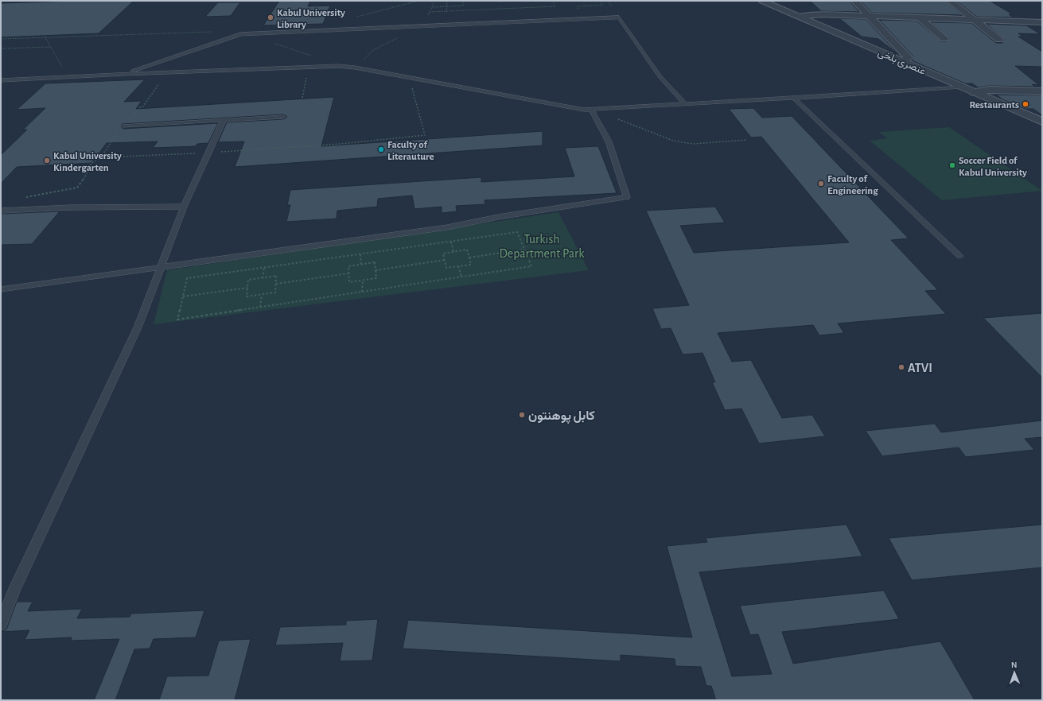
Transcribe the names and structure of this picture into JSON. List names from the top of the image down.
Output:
{
  "streets": {
    "street": ["عنصری بلخی"]
  },
  "parks": ["Turkish Department Park"],
  "places": [
    "Kabul University Library",
    "Restaurants",
    "Faculty of Literauture",
    "Kabul University Kindergarten",
    "Soccer Field of Kabul University",
    "Faculty of Engineering",
    "ATVI",
    "کابل پوهنتون"
  ],
  "north": "top"
}
